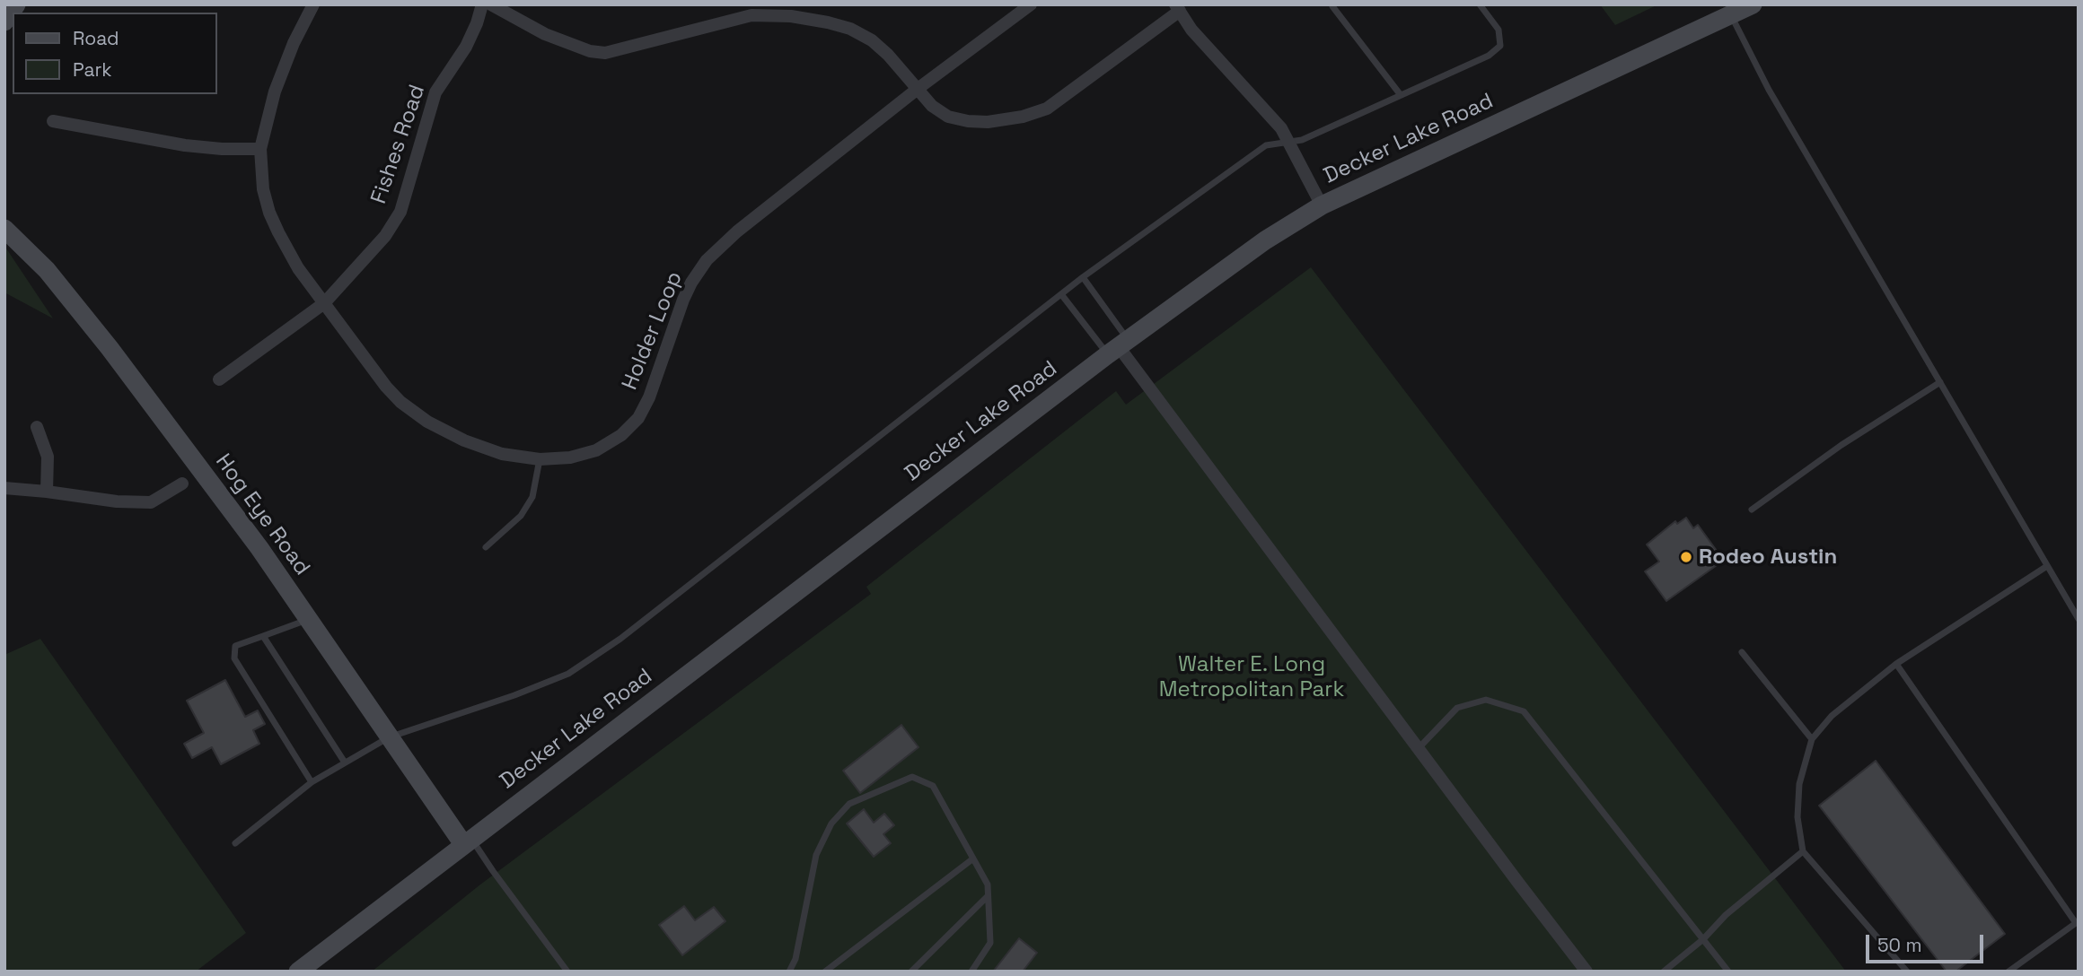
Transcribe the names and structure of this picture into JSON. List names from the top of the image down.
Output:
{
  "streets": {
    "main road": ["Decker Lake Road", "Hog Eye Road"],
    "street": ["Fishes Road", "Holder Loop"]
  },
  "crossings": [
    ["Decker Lake Road", "Hog Eye Road"],
    ["Fishes Road", "Holder Loop"]
  ],
  "parks": ["Walter E. Long Metropolitan Park"],
  "places": ["Rodeo Austin"],
  "legend": ["Road", "Park"],
  "scale_bar": "50 m"
}
